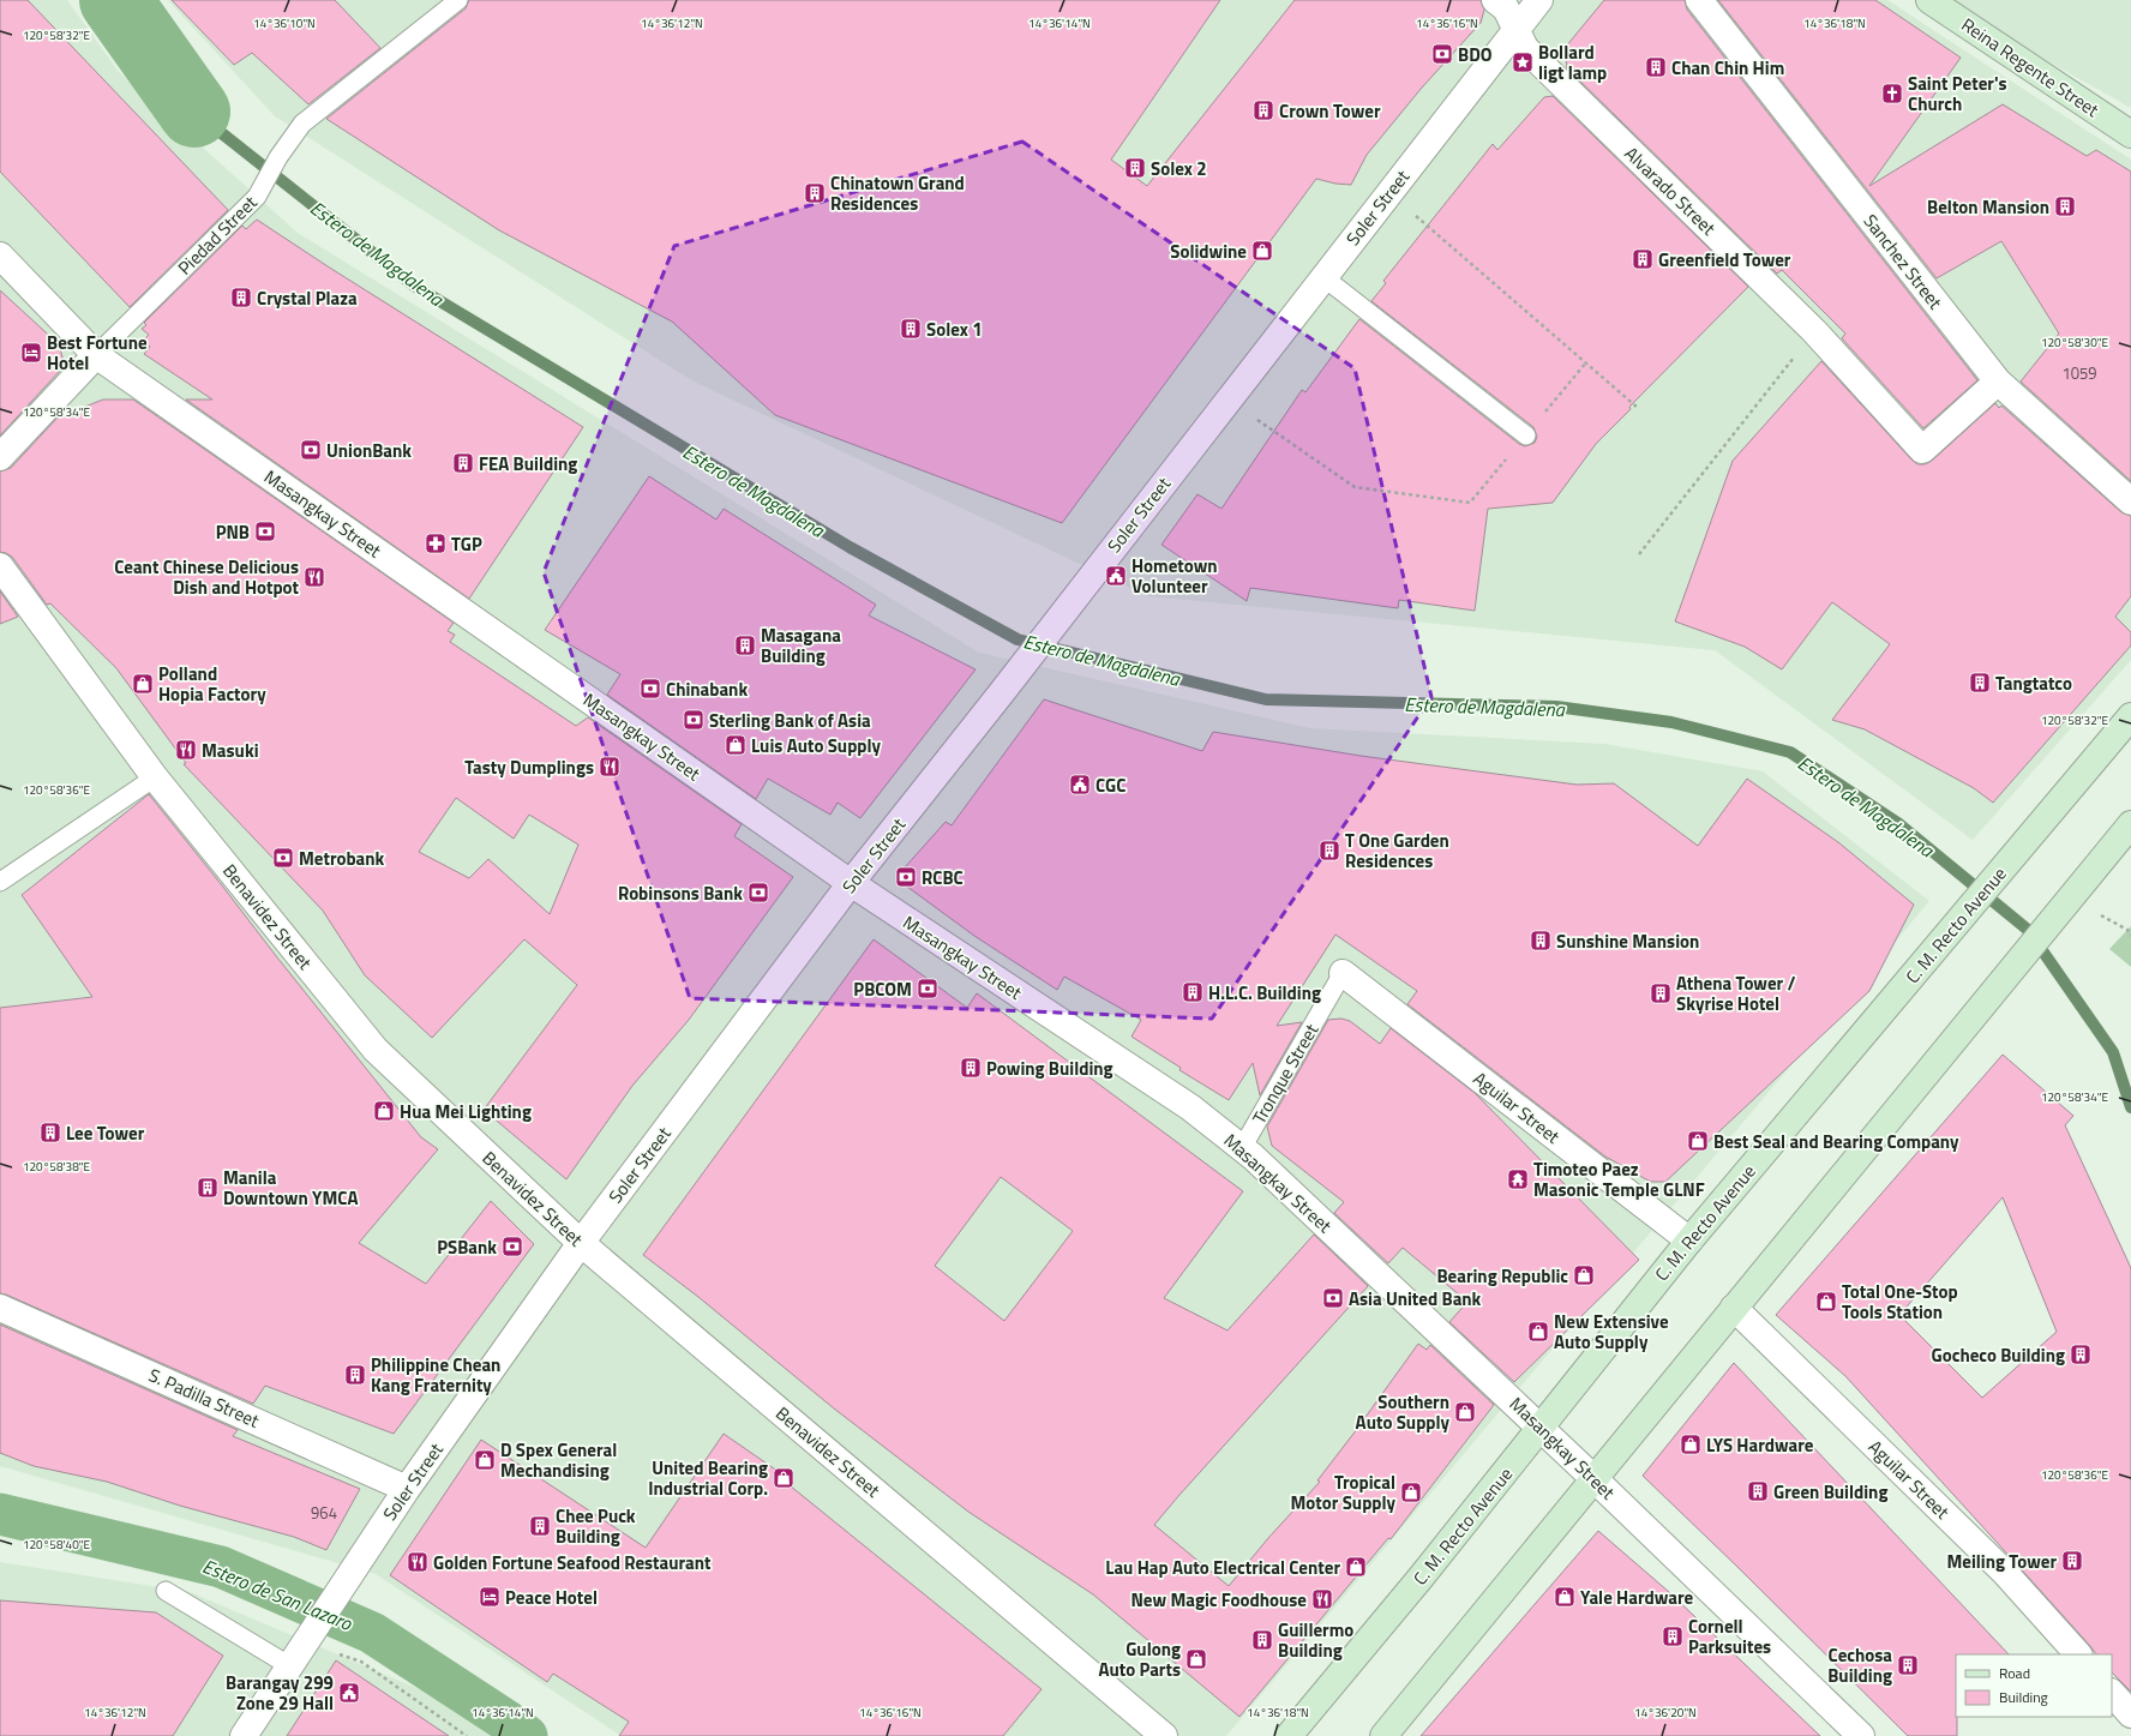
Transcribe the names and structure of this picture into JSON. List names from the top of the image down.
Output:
{
  "streets": {
    "main road": ["Reina Regente Street", "C. M. Recto Avenue"],
    "street": [
      "Alvarado Street",
      "Soler Street",
      "Piedad Street",
      "Sanchez Street",
      "Masangkay Street",
      "Benavidez Street",
      "Aguilar Street",
      "S. Padilla Street"
    ],
    "lane": ["Tronque Street"]
  },
  "crossings": [
    ["Alvarado Street", "Soler Street"],
    ["Alvarado Street", "Sanchez Street"],
    ["Soler Street", "Masangkay Street"],
    ["Soler Street", "Benavidez Street"],
    ["Soler Street", "S. Padilla Street"],
    ["Piedad Street", "Masangkay Street"],
    ["Masangkay Street", "C. M. Recto Avenue"],
    ["Masangkay Street", "Tronque Street"],
    ["C. M. Recto Avenue", "Aguilar Street"],
    ["Tronque Street", "Aguilar Street"]
  ],
  "water": ["Estero de Magdalena", "Estero de San Lazaro"],
  "places": {
    "bank": [
      "BDO",
      "UnionBank",
      "PNB",
      "Chinabank",
      "Sterling Bank of Asia",
      "Metrobank",
      "RCBC",
      "Robinsons Bank",
      "PBCOM",
      "PSBank",
      "Asia United Bank"
    ],
    "place": ["Bollard ligt lamp"],
    "building": [
      "Chan Chin Him",
      "Crown Tower",
      "Solex 2",
      "Chinatown Grand Residences",
      "Belton Mansion",
      "Greenfield Tower",
      "Crystal Plaza",
      "Solex 1",
      "FEA Building",
      "Masagana Building",
      "Tangtatco",
      "T One Garden Residences",
      "Sunshine Mansion",
      "H.L.C. Building",
      "Athena Tower / Skyrise Hotel",
      "Powing Building",
      "Lee Tower",
      "Manila Downtown YMCA",
      "Gocheco Building",
      "Philippine Chean Kang Fraternity",
      "Green Building",
      "Chee Puck Building",
      "Meiling Tower",
      "Cornell Parksuites",
      "Guillermo Building",
      "Cechosa Building"
    ],
    "church": ["Saint Peter's Church"],
    "shop": [
      "Solidwine",
      "Polland Hopia Factory",
      "Luis Auto Supply",
      "Hua Mei Lighting",
      "Best Seal and Bearing Company",
      "Bearing Republic",
      "Total One-Stop Tools Station",
      "New Extensive Auto Supply",
      "Southern Auto Supply",
      "LYS Hardware",
      "D Spex General Mechandising",
      "United Bearing Industrial Corp.",
      "Tropical Motor Supply",
      "Lau Hap Auto Electrical Center",
      "Yale Hardware",
      "Gulong Auto Parts"
    ],
    "hotel": ["Best Fortune Hotel", "Peace Hotel"],
    "pharmacy": ["TGP"],
    "public building": ["Hometown Volunteer", "CGC", "Barangay 299 Zone 29 Hall"],
    "restaurant": [
      "Ceant Chinese Delicious Dish and Hotpot",
      "Masuki",
      "Tasty Dumplings",
      "Golden Fortune Seafood Restaurant",
      "New Magic Foodhouse"
    ],
    "temple": ["Timoteo Paez Masonic Temple GLNF"]
  },
  "house_numbers": ["1059", "964"],
  "legend": ["Road", "Building"],
  "coordinates": [
    "14°36'10\"N",
    "14°36'12\"N",
    "14°36'14\"N",
    "14°36'16\"N",
    "14°36'18\"N",
    "120°58'32\"E",
    "120°58'30\"E",
    "120°58'34\"E",
    "120°58'36\"E",
    "120°58'38\"E",
    "120°58'40\"E",
    "14°36'20\"N"
  ]
}
